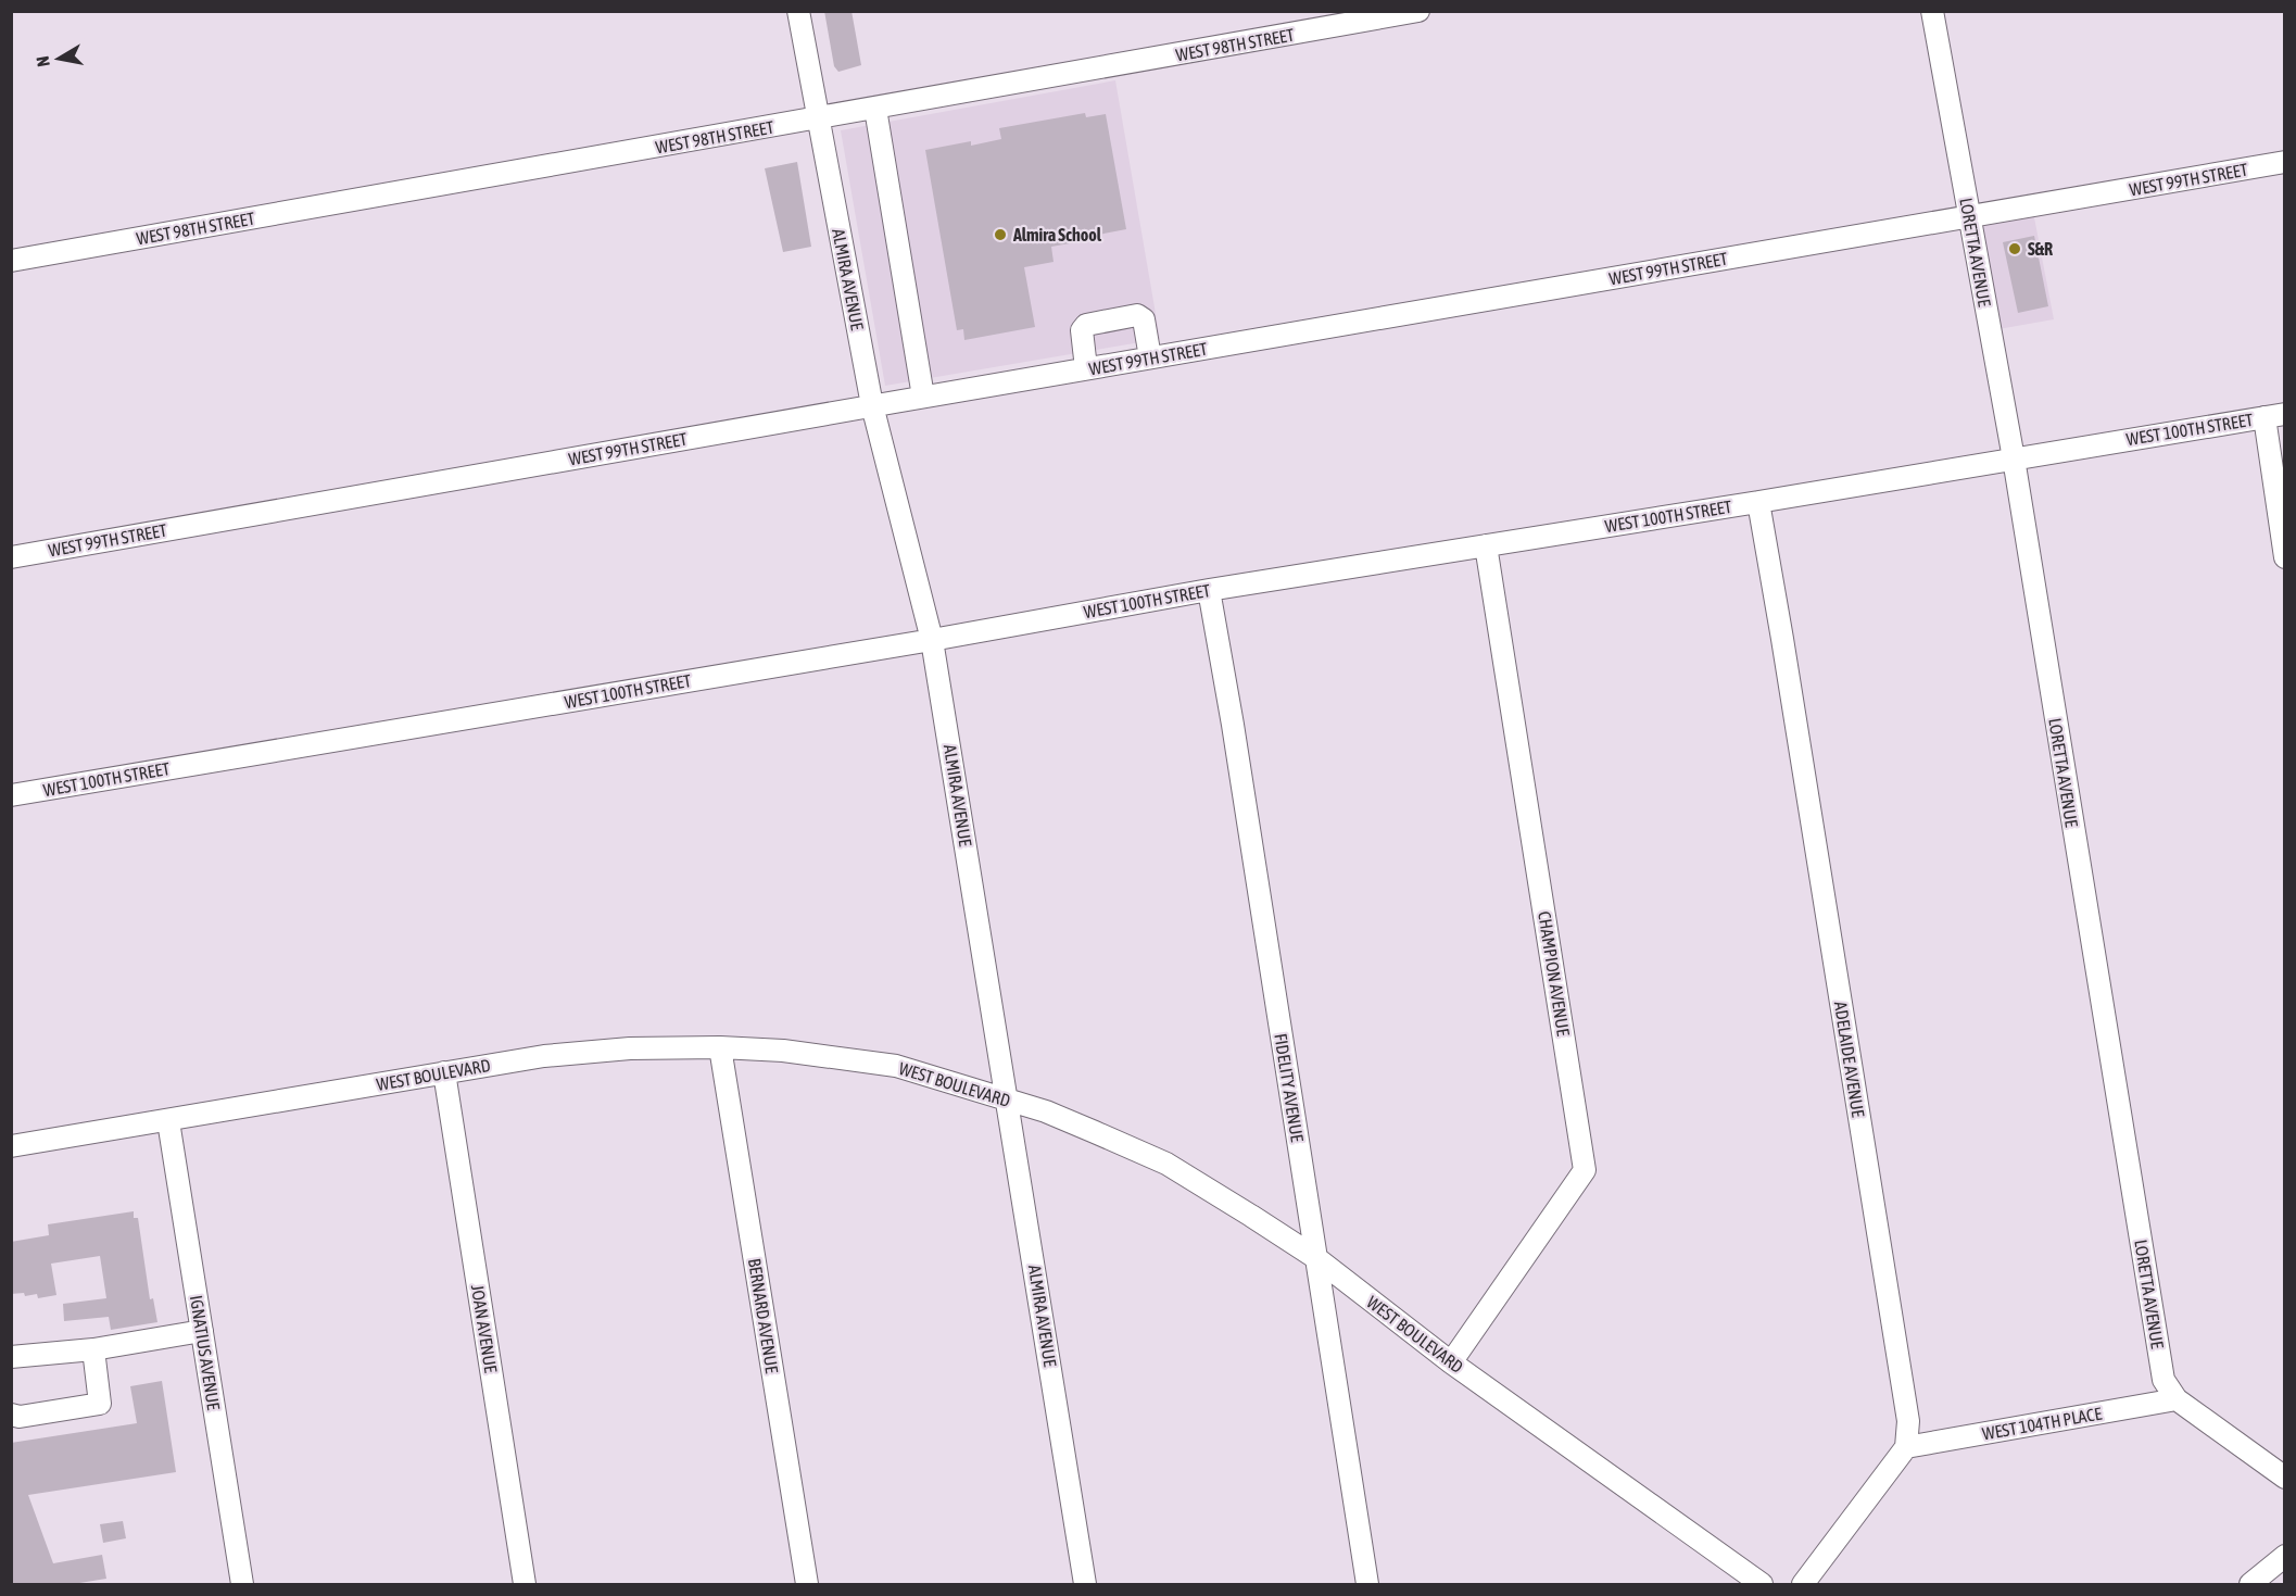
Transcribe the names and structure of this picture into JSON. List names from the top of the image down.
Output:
{
  "streets": {
    "street": [
      "WEST 98TH STREET",
      "WEST 99TH STREET",
      "LORETTA AVENUE",
      "ALMIRA AVENUE",
      "WEST 100TH STREET",
      "CHAMPION AVENUE",
      "ADELAIDE AVENUE",
      "WEST BOULEVARD",
      "FIDELITY AVENUE",
      "BERNARD AVENUE",
      "JOAN AVENUE",
      "IGNATIUS AVENUE",
      "WEST 104TH PLACE"
    ]
  },
  "crossings": [
    ["WEST 98TH STREET", "ALMIRA AVENUE"],
    ["WEST 99TH STREET", "LORETTA AVENUE"],
    ["WEST 99TH STREET", "ALMIRA AVENUE"],
    ["LORETTA AVENUE", "WEST 100TH STREET"],
    ["LORETTA AVENUE", "WEST 104TH PLACE"],
    ["ALMIRA AVENUE", "WEST 100TH STREET"],
    ["ALMIRA AVENUE", "WEST BOULEVARD"],
    ["WEST 100TH STREET", "CHAMPION AVENUE"],
    ["WEST 100TH STREET", "ADELAIDE AVENUE"],
    ["WEST 100TH STREET", "FIDELITY AVENUE"],
    ["CHAMPION AVENUE", "WEST BOULEVARD"],
    ["ADELAIDE AVENUE", "WEST 104TH PLACE"],
    ["WEST BOULEVARD", "FIDELITY AVENUE"],
    ["WEST BOULEVARD", "BERNARD AVENUE"],
    ["WEST BOULEVARD", "JOAN AVENUE"],
    ["WEST BOULEVARD", "IGNATIUS AVENUE"]
  ],
  "places": ["Almira School", "S&R"],
  "north": "left"
}
